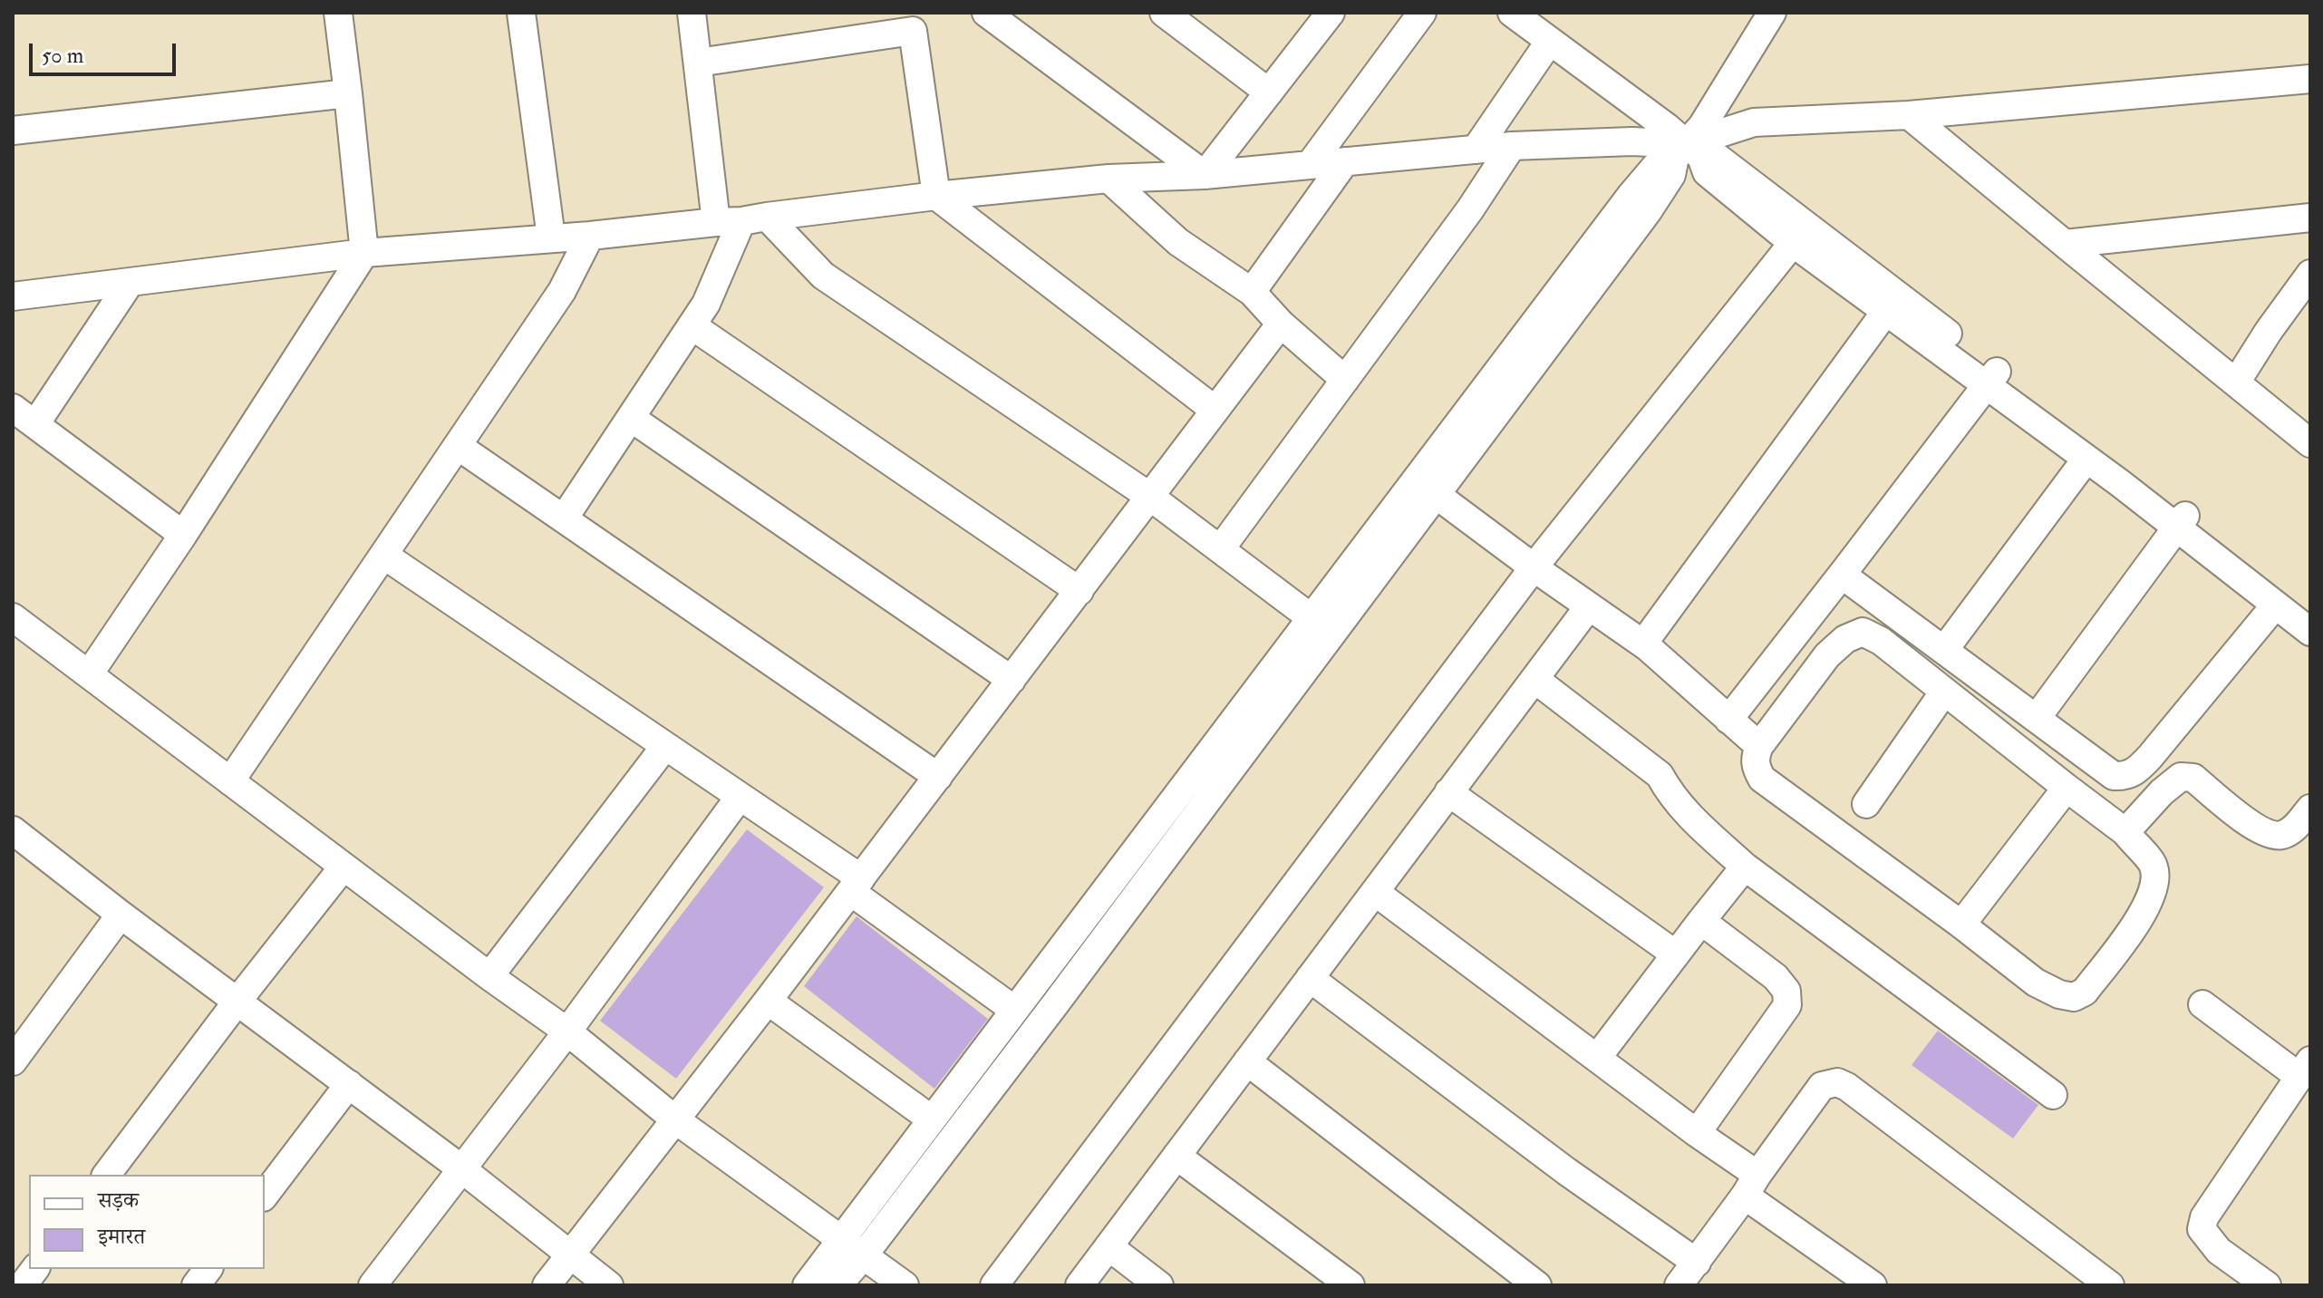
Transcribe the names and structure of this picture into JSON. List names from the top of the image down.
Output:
{
  "legend": ["सड़क", "इमारत"],
  "scale_bar": "50 m"
}
